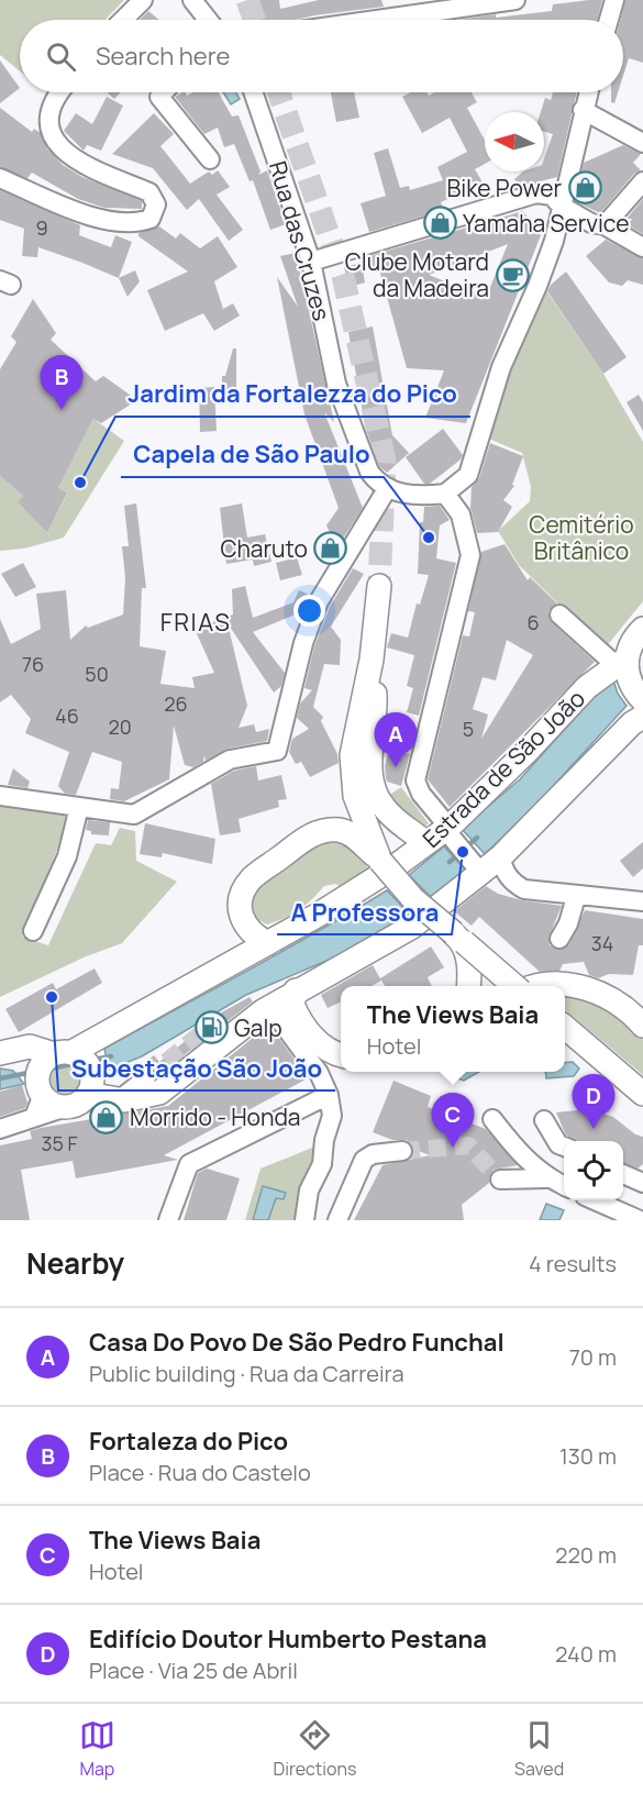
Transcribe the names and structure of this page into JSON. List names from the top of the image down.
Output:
{
  "streets": {
    "main road": ["Estrada de São João"],
    "street": ["Rua das Cruzes"]
  },
  "districts": ["FRIAS"],
  "parks": ["Cemitério Britânico"],
  "places": {
    "shop": [
      "Bike Power",
      "Yamaha Service",
      "Charuto",
      "Morrido - Honda"
    ],
    "cafe": ["Clube Motard da Madeira"],
    "other": [
      "Jardim da Fortalezza do Pico",
      "Capela de São Paulo",
      "A Professora",
      "Subestação São João"
    ],
    "fuel station": ["Galp"]
  },
  "house_numbers": [
    "9",
    "6",
    "76",
    "50",
    "26",
    "46",
    "20",
    "5",
    "34",
    "35 F"
  ],
  "north": "left",
  "page": {
    "search": "Search here",
    "pins": [
      "B",
      "A",
      "D",
      "C"
    ],
    "popup": ["The Views Baia", "Hotel"],
    "heading": ["Nearby", "4 results"],
    "list": [
      {
        "mark": "A",
        "name": "Casa Do Povo De São Pedro Funchal",
        "note": "Public building · Rua da Carreira",
        "value": "70 m"
      },
      {
        "mark": "B",
        "name": "Fortaleza do Pico",
        "note": "Place · Rua do Castelo",
        "value": "130 m"
      },
      {
        "mark": "C",
        "name": "The Views Baia",
        "note": "Hotel",
        "value": "220 m"
      },
      {
        "mark": "D",
        "name": "Edifício Doutor Humberto Pestana",
        "note": "Place · Via 25 de Abril",
        "value": "240 m"
      }
    ],
    "nav": ["Map", "Directions", "Saved"]
  }
}
